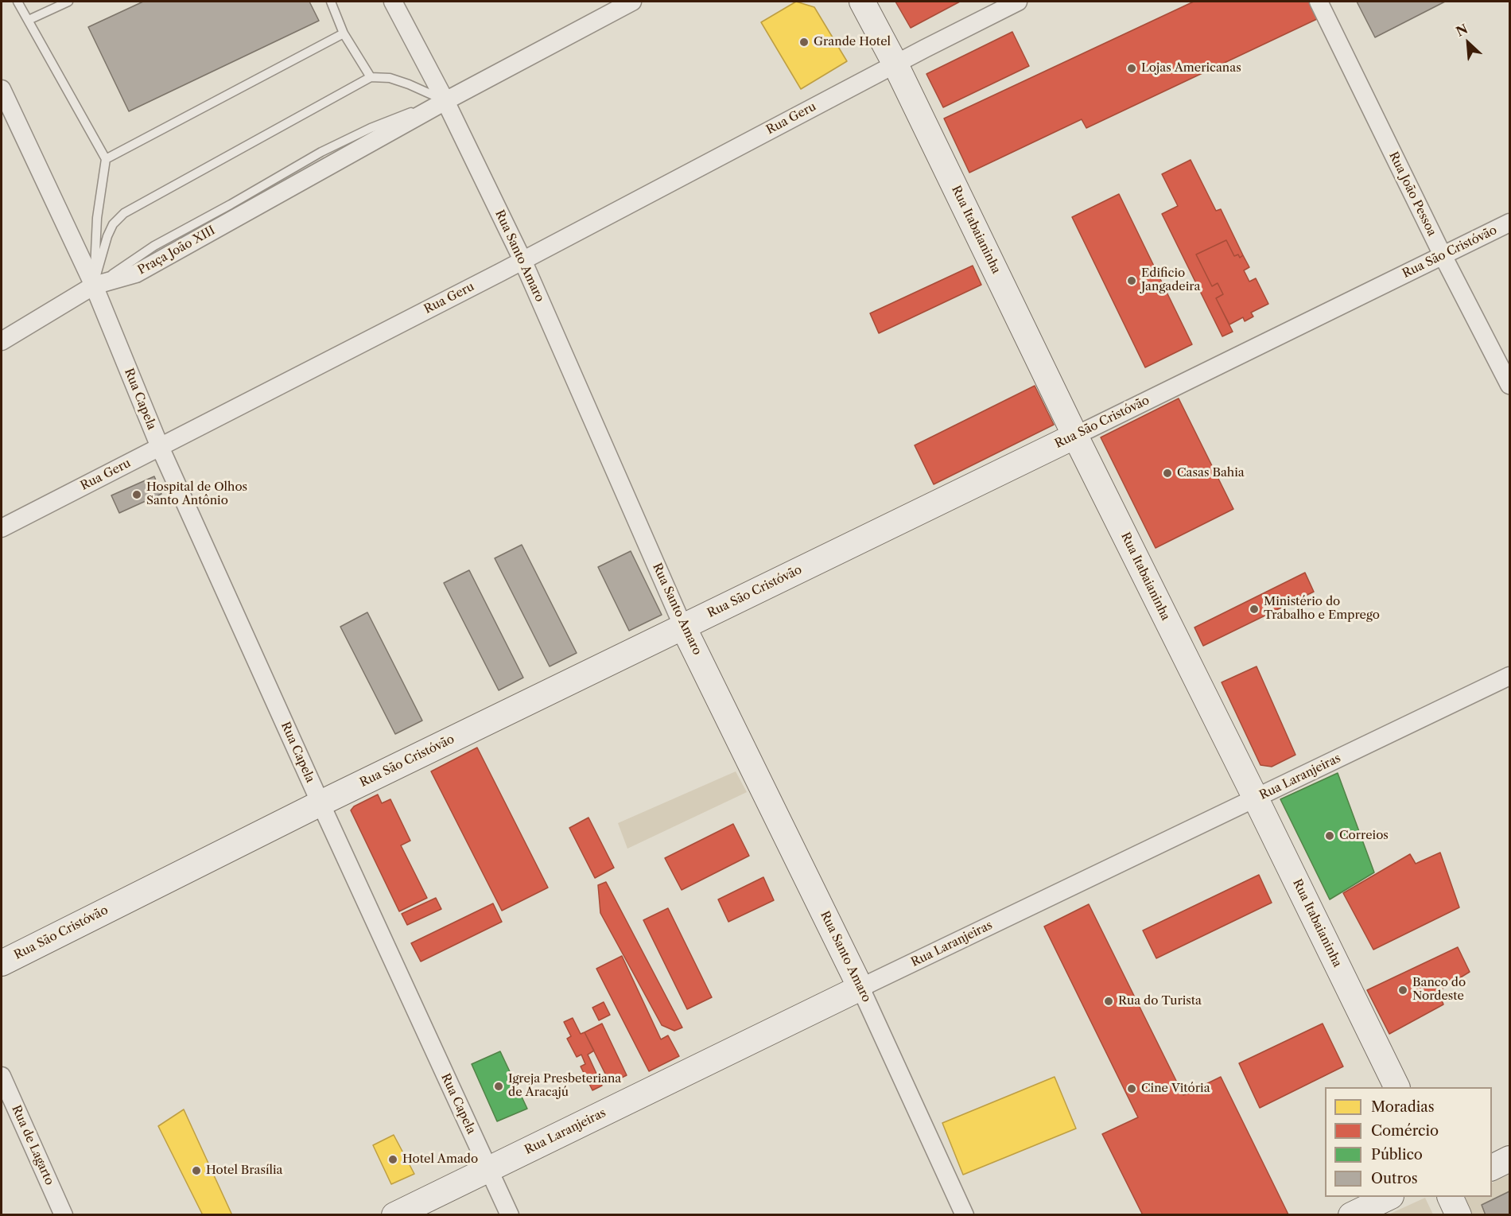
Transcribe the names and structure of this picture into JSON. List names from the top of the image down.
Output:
{
  "streets": {
    "street": [
      "Rua Geru",
      "Rua João Pessoa",
      "Rua Itabaianinha",
      "Praça João XIII",
      "Rua São Cristóvão",
      "Rua Santo Amaro",
      "Rua Capela",
      "Rua Laranjeiras",
      "Rua de Lagarto"
    ]
  },
  "crossings": [
    ["Rua Geru", "Rua Itabaianinha"],
    ["Rua Geru", "Rua Santo Amaro"],
    ["Rua Geru", "Rua Capela"],
    ["Rua João Pessoa", "Rua São Cristóvão"],
    ["Rua Itabaianinha", "Rua São Cristóvão"],
    ["Rua Itabaianinha", "Rua Laranjeiras"],
    ["Praça João XIII", "Rua Santo Amaro"],
    ["Praça João XIII", "Rua Capela"],
    ["Rua São Cristóvão", "Rua Santo Amaro"],
    ["Rua São Cristóvão", "Rua Capela"],
    ["Rua Santo Amaro", "Rua Laranjeiras"],
    ["Rua Capela", "Rua Laranjeiras"]
  ],
  "places": [
    "Grande Hotel",
    "Lojas Americanas",
    "Edificio Jangadeira",
    "Casas Bahia",
    "Hospital de Olhos Santo Antônio",
    "Ministério do Trabalho e Emprego",
    "Correios",
    "Banco do Nordeste",
    "Rua do Turista",
    "Igreja Presbeteriana de Aracajú",
    "Cine Vitória",
    "Hotel Amado",
    "Hotel Brasília"
  ],
  "legend": [
    "Moradias",
    "Comércio",
    "Público",
    "Outros"
  ],
  "north": "top left"
}
